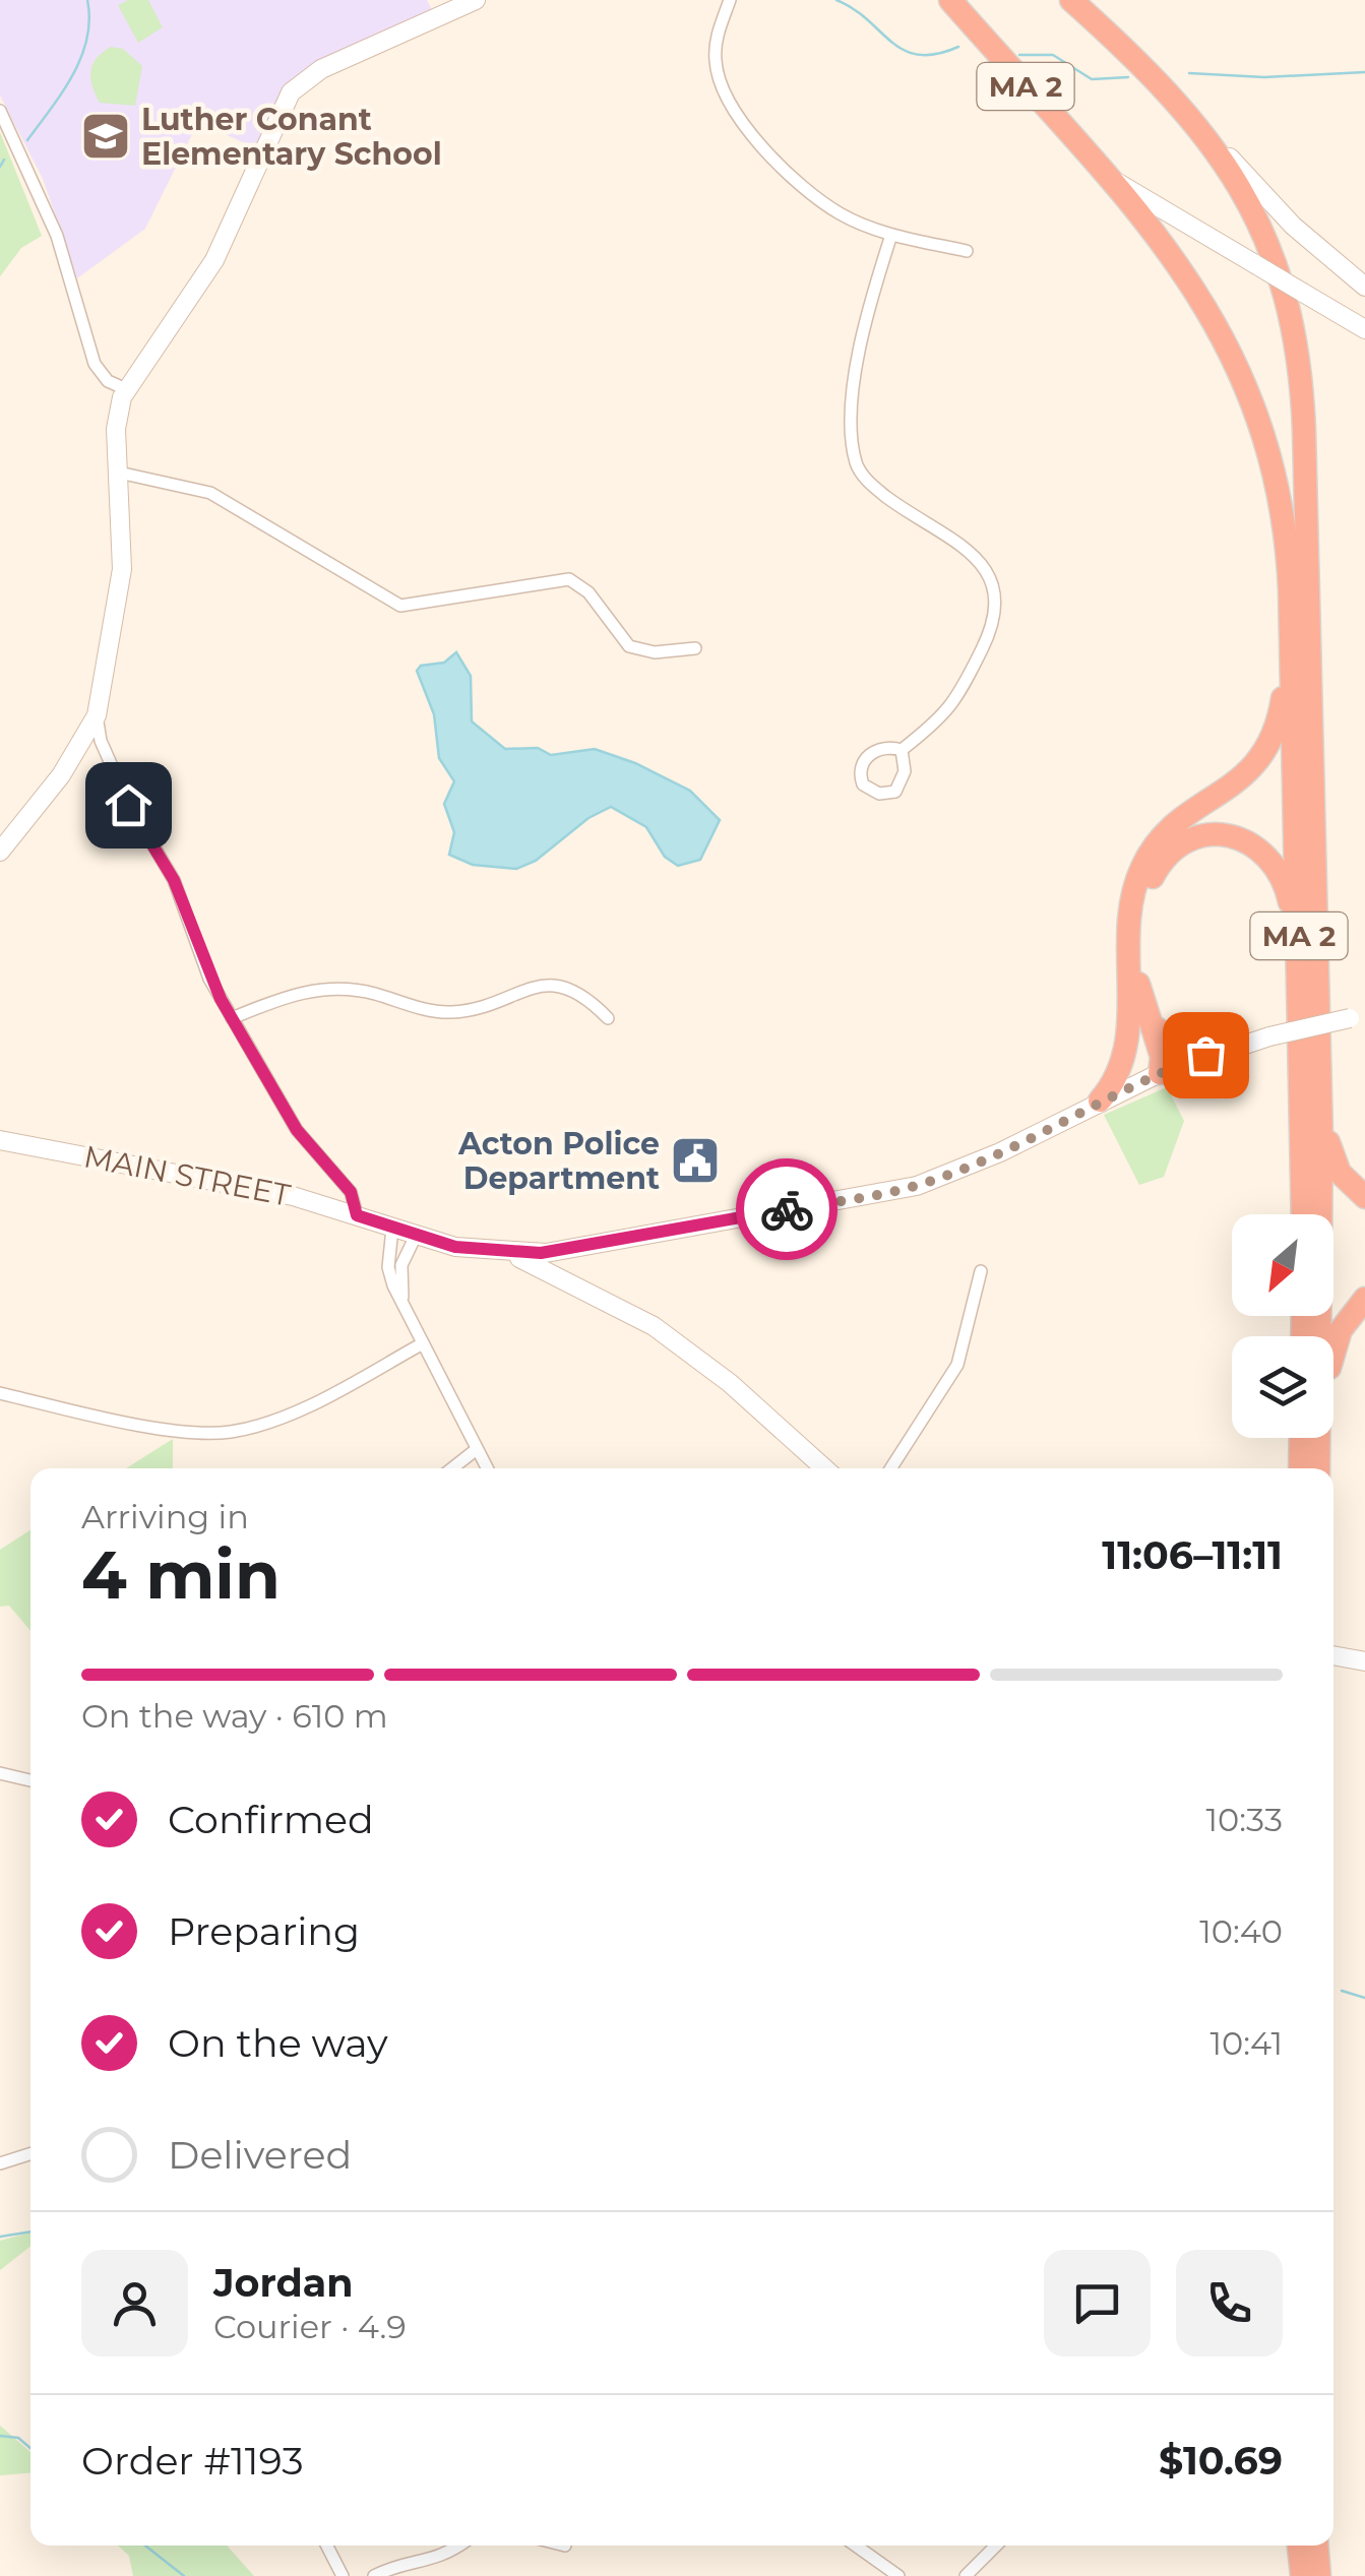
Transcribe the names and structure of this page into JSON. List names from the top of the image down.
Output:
{
  "streets": {
    "highway": ["MA 2"],
    "main road": ["MAIN STREET"]
  },
  "places": {
    "school or university": ["Luther Conant Elementary School"],
    "public building": ["Acton Police Department"]
  },
  "north": "bottom left",
  "page": {
    "heading": ["4 min", "Arriving in", "11:06–11:11"],
    "panel": [
      "Jordan",
      "Courier · 4.9",
      "Order #1193",
      "$10.69"
    ],
    "bar": "On the way · 610 m",
    "list": [
      ["Confirmed", "10:33"],
      ["Preparing", "10:40"],
      ["On the way", "10:41"],
      "Delivered"
    ]
  }
}
